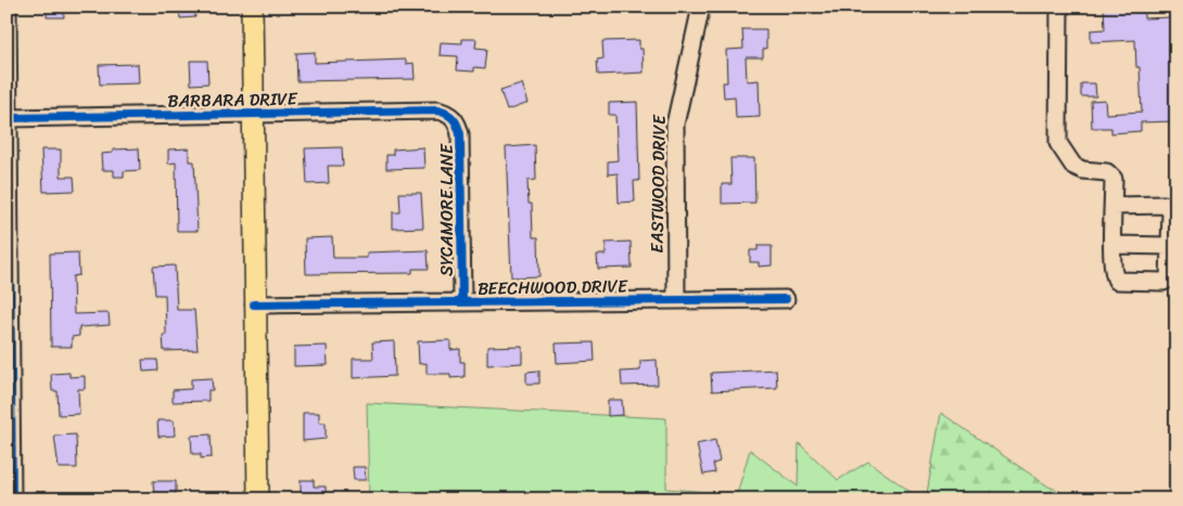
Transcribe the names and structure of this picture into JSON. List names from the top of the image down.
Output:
{
  "streets": {
    "street": [
      "BARBARA DRIVE",
      "EASTWOOD DRIVE",
      "SYCAMORE LANE",
      "BEECHWOOD DRIVE"
    ]
  },
  "crossings": [
    ["BARBARA DRIVE", "SYCAMORE LANE"],
    ["EASTWOOD DRIVE", "BEECHWOOD DRIVE"],
    ["SYCAMORE LANE", "BEECHWOOD DRIVE"]
  ]
}
